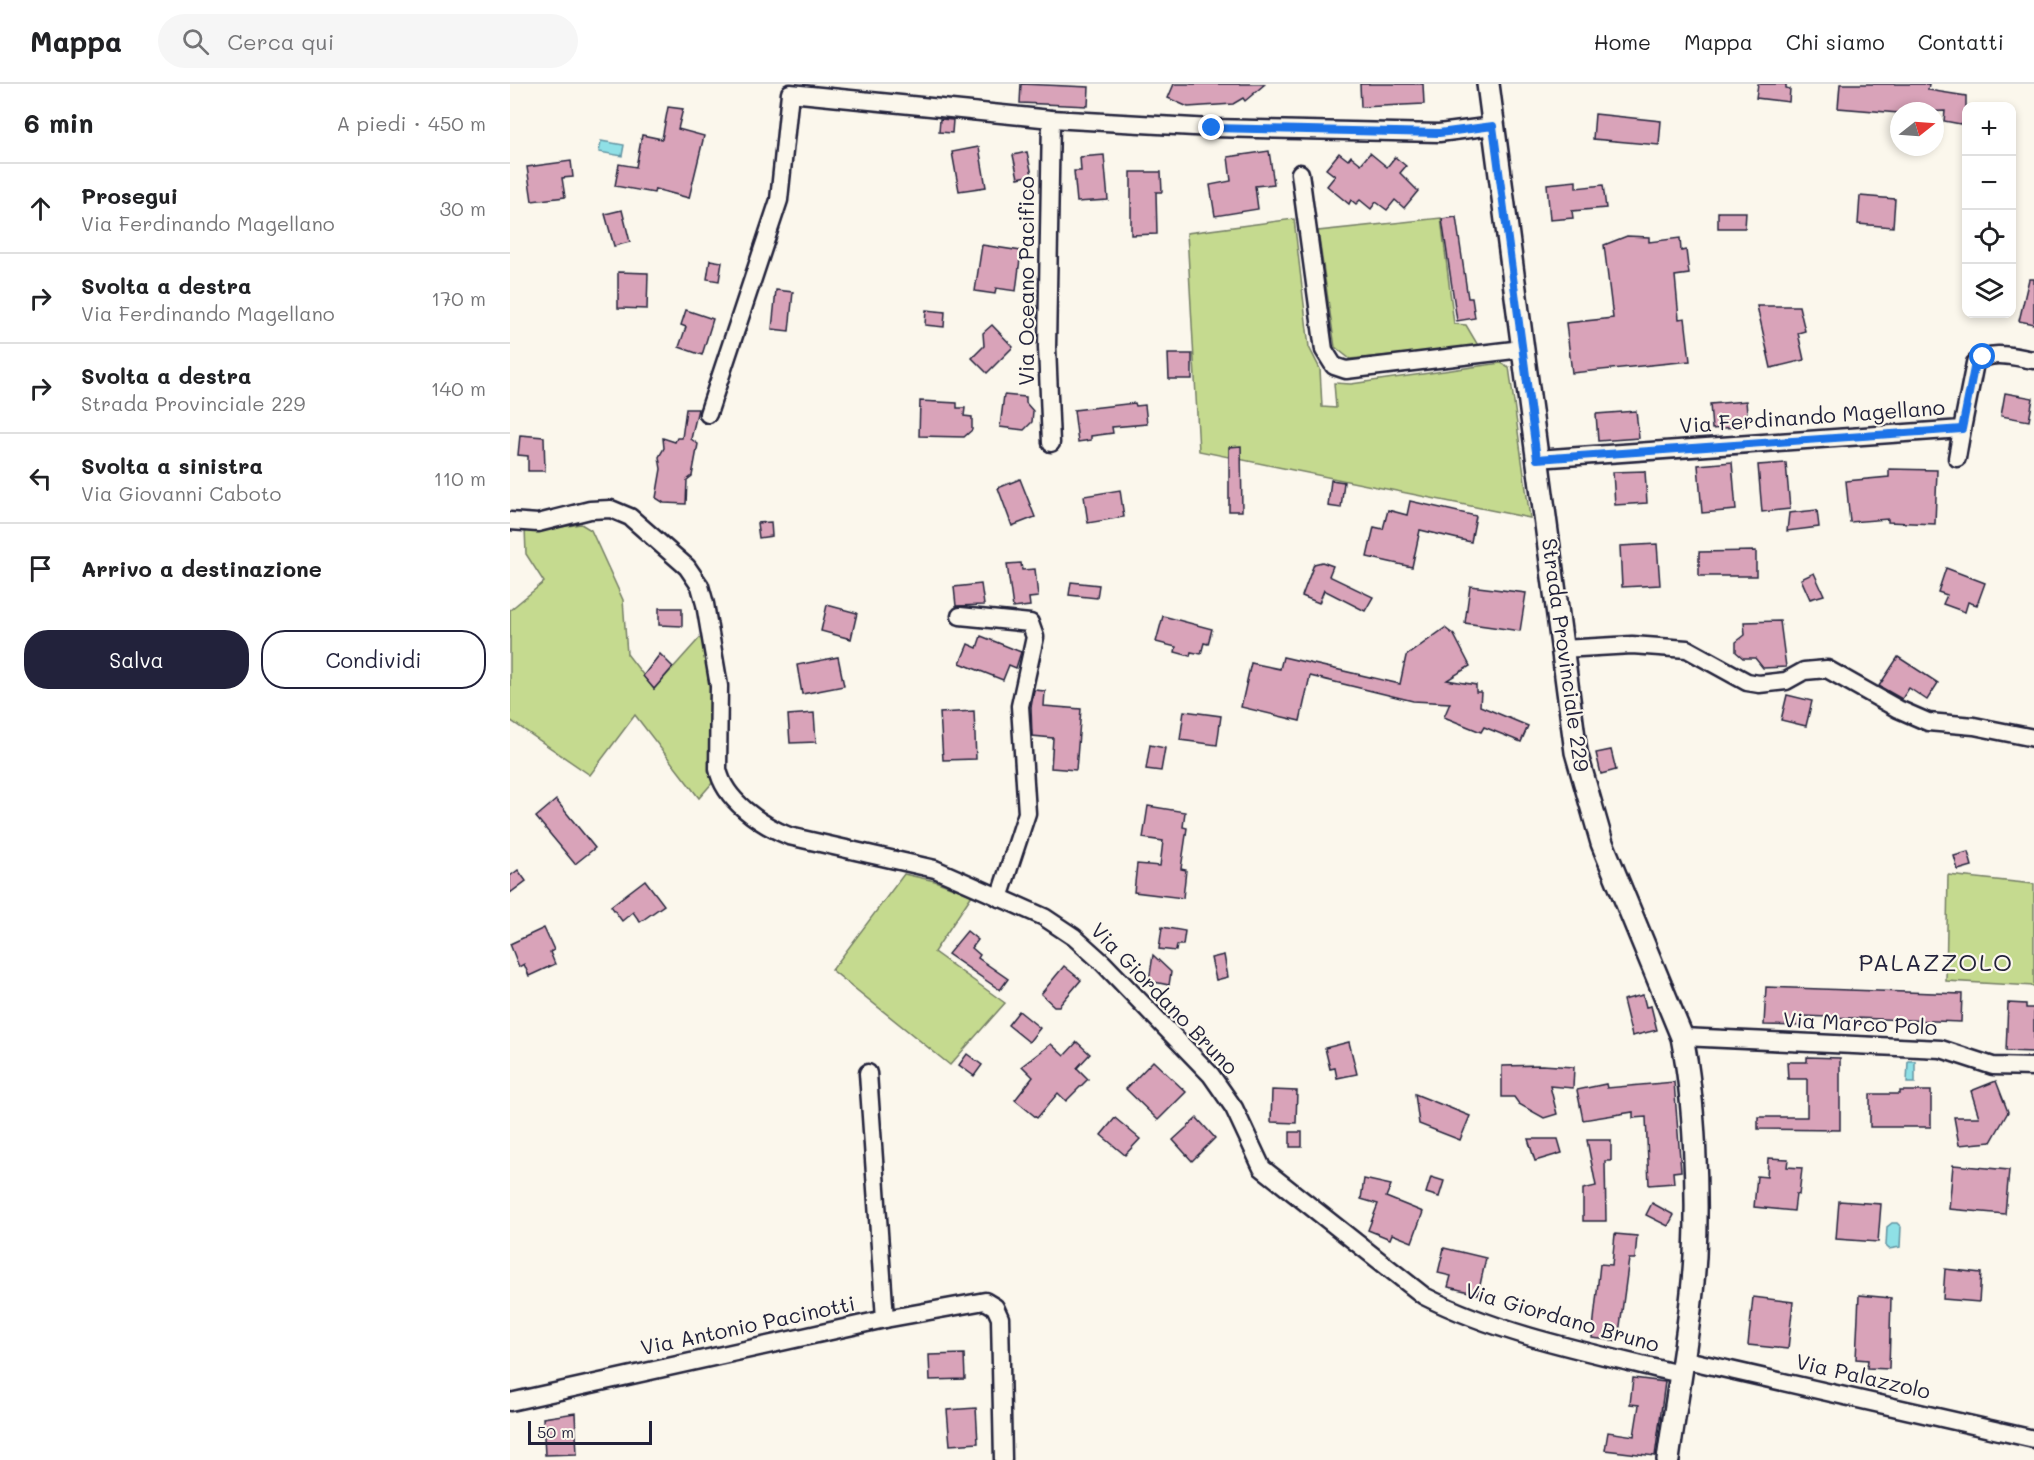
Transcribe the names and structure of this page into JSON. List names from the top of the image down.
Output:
{
  "streets": {
    "street": [
      "Via Oceano Pacifico",
      "Via Ferdinando Magellano",
      "Strada Provinciale 229",
      "Via Giordano Bruno",
      "Via Marco Polo",
      "Via Antonio Pacinotti",
      "Via Palazzolo"
    ]
  },
  "crossings": [
    ["Via Ferdinando Magellano", "Strada Provinciale 229"],
    ["Strada Provinciale 229", "Via Giordano Bruno"],
    ["Strada Provinciale 229", "Via Marco Polo"],
    ["Strada Provinciale 229", "Via Palazzolo"],
    ["Via Giordano Bruno", "Via Palazzolo"]
  ],
  "districts": ["PALAZZOLO"],
  "scale_bar": "50 m",
  "north": "right",
  "page": {
    "header": "Mappa",
    "search": "Cerca qui",
    "nav": [
      "Home",
      "Mappa",
      "Chi siamo",
      "Contatti"
    ],
    "heading": ["6 min", "A piedi · 450 m"],
    "map_buttons": ["+", "−"],
    "list": [
      ["Prosegui", "Via Ferdinando Magellano", "30 m"],
      ["Svolta a destra", "Via Ferdinando Magellano", "170 m"],
      ["Svolta a destra", "Strada Provinciale 229", "140 m"],
      ["Svolta a sinistra", "Via Giovanni Caboto", "110 m"],
      "Arrivo a destinazione"
    ],
    "buttons": ["Salva", "Condividi"],
    "scale": "50 m"
  }
}
